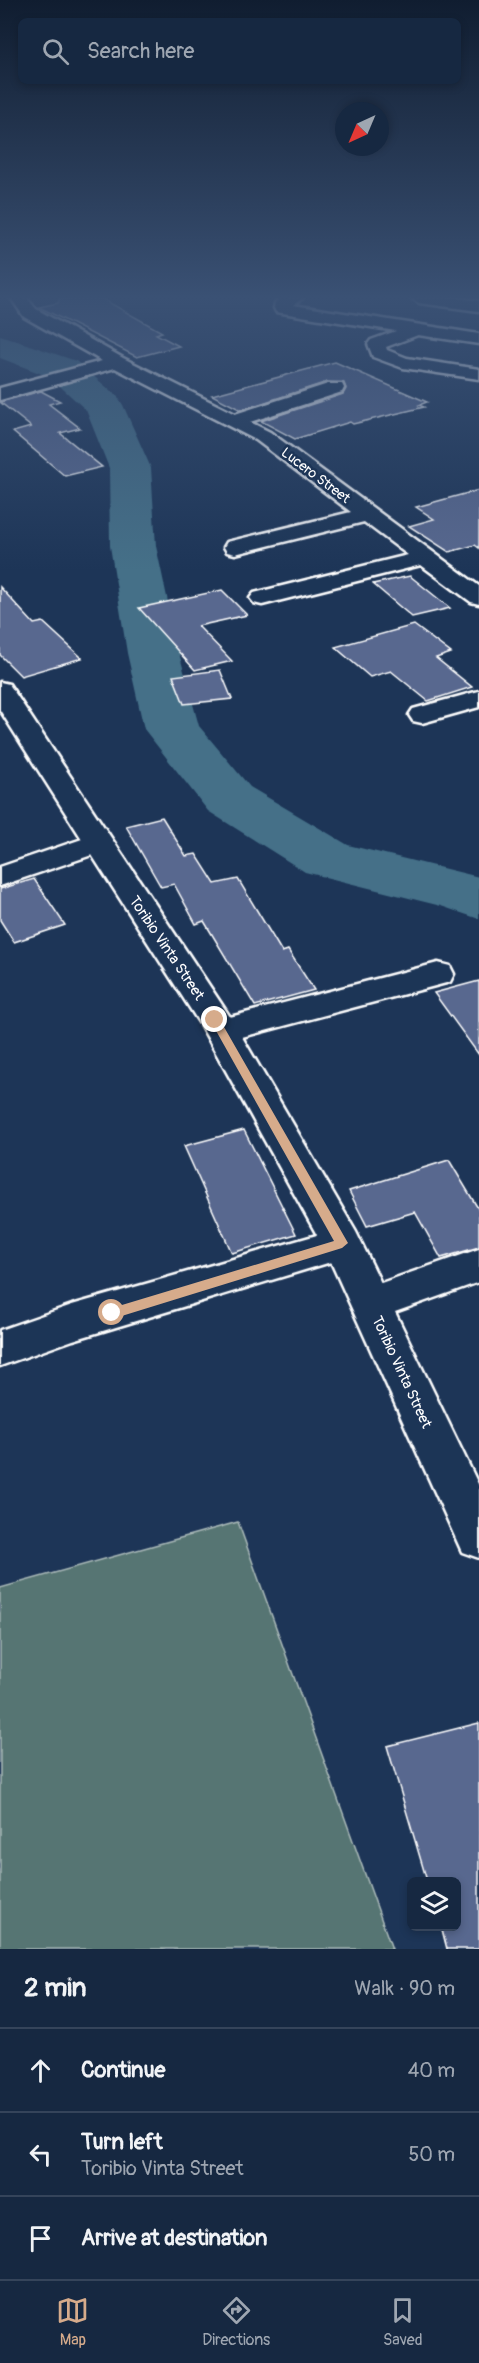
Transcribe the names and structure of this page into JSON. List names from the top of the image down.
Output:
{
  "streets": {
    "street": ["Lucero Street", "Toribio Vinta Street"]
  },
  "north": "bottom left",
  "page": {
    "search": "Search here",
    "heading": ["2 min", "Walk · 90 m"],
    "list": [
      ["Continue", "40 m"],
      ["Turn left", "Toribio Vinta Street", "50 m"],
      "Arrive at destination"
    ],
    "nav": ["Map", "Directions", "Saved"]
  }
}
